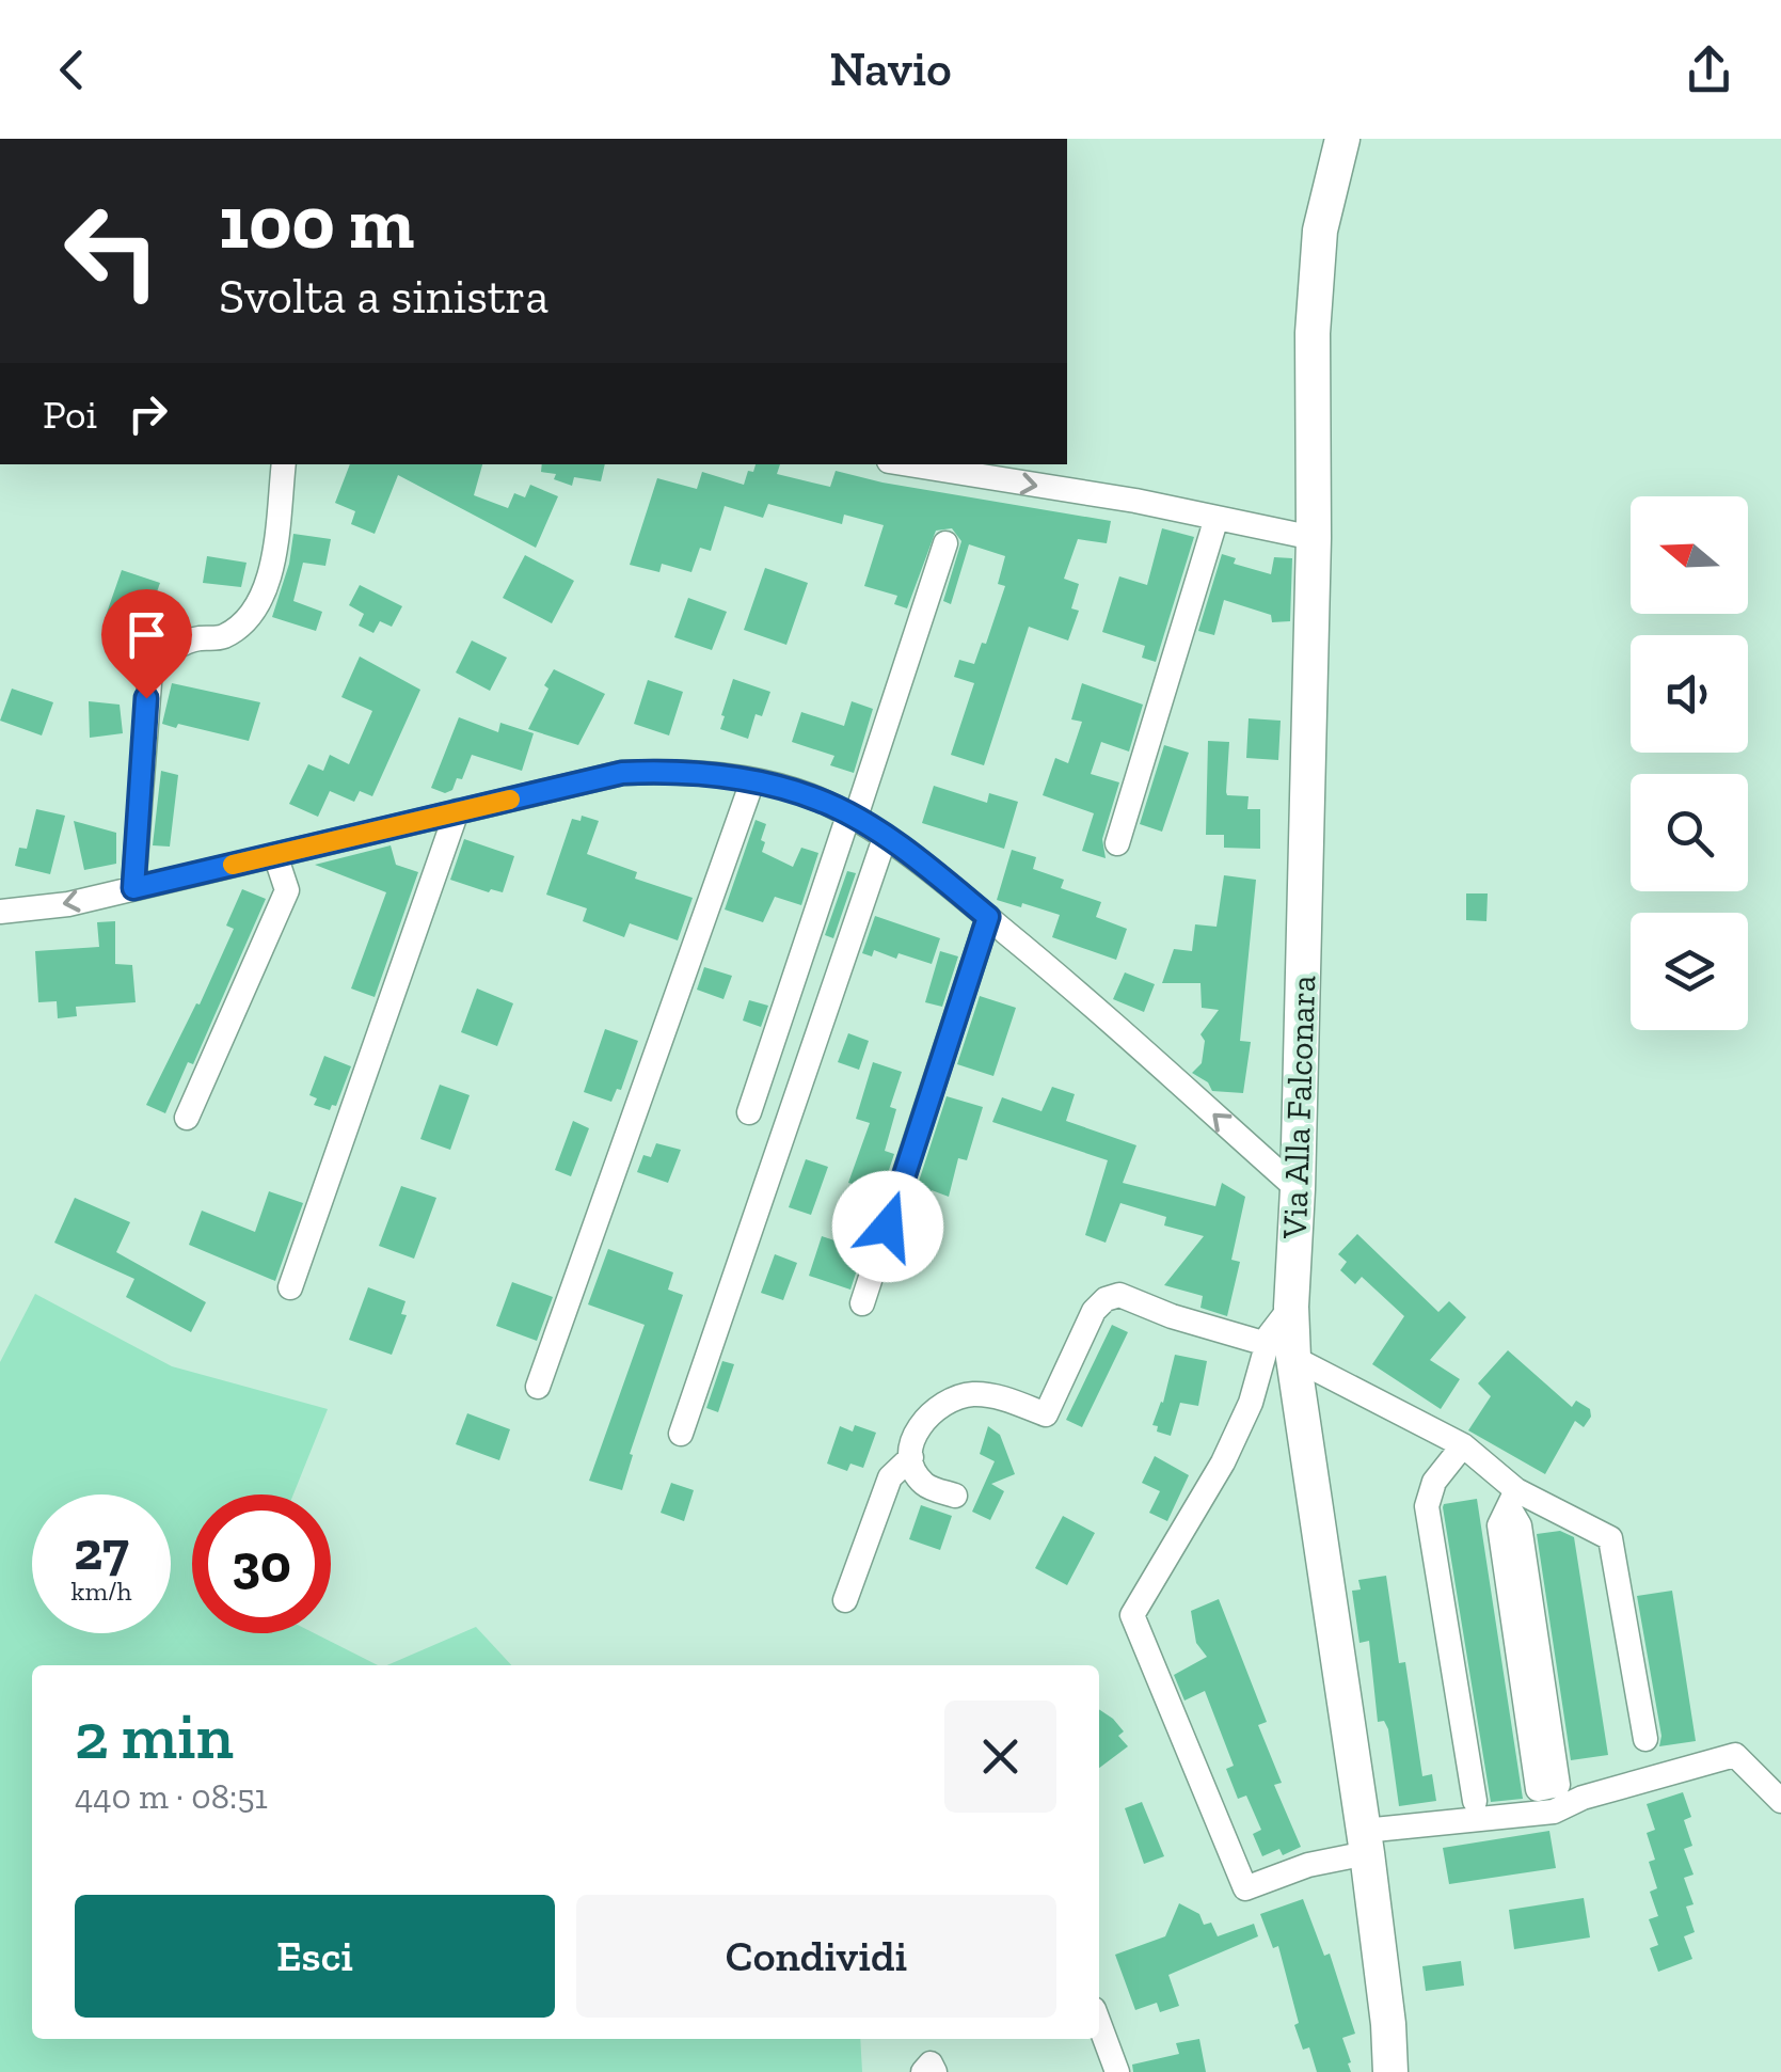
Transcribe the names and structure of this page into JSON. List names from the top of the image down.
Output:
{
  "streets": {
    "street": ["Via Alla Falconara"]
  },
  "north": "left",
  "page": {
    "header": "Navio",
    "turn": ["100 m", "Svolta a sinistra"],
    "then": "Poi",
    "speed": "27 km/h",
    "limit": "30",
    "heading": ["2 min", "440 m · 08:51"],
    "buttons": ["Esci", "Condividi"]
  }
}
